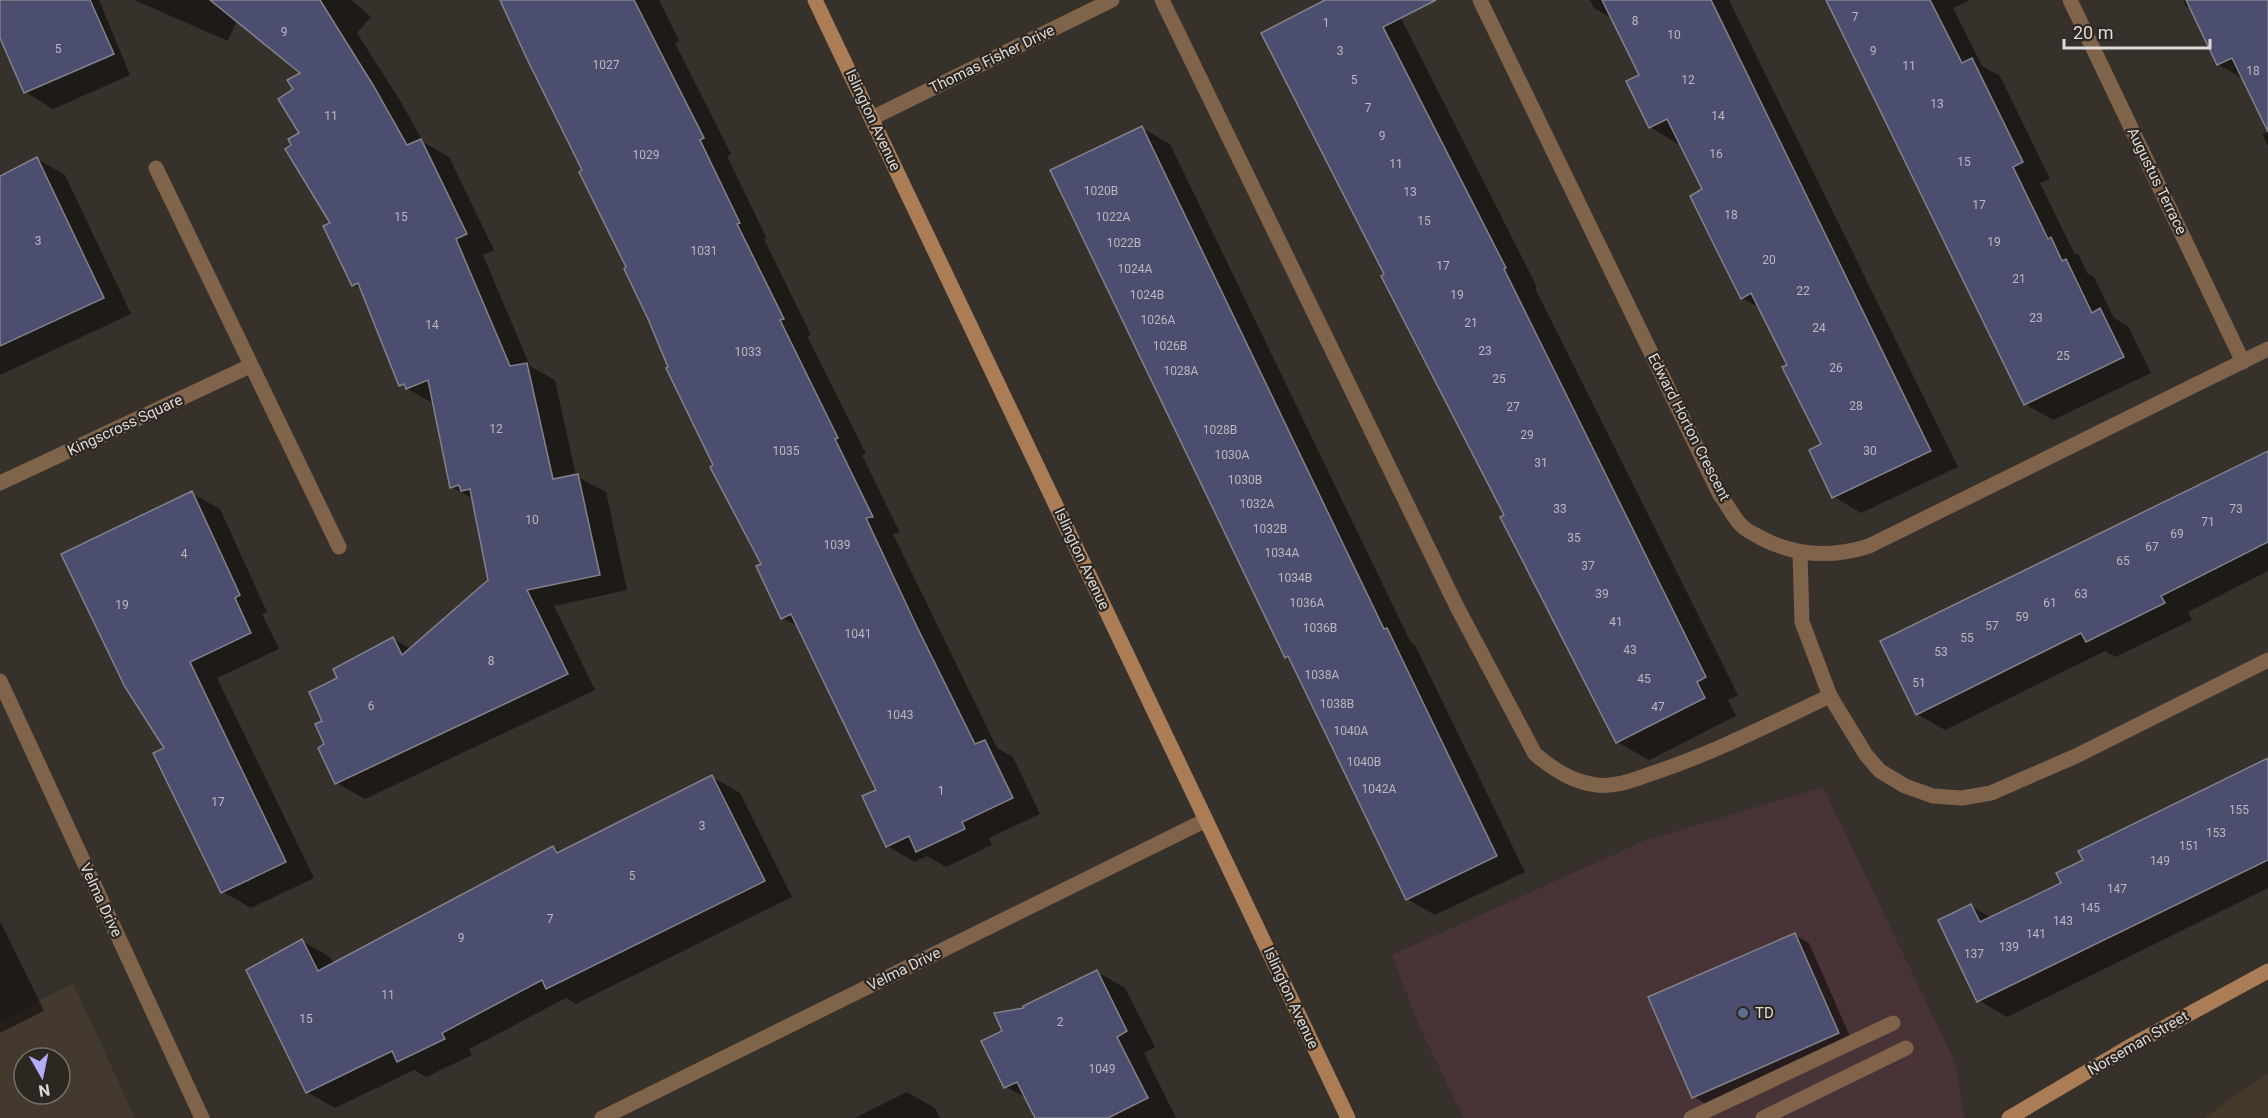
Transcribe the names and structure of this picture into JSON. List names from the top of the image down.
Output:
{
  "streets": {
    "main road": ["Islington Avenue", "Norseman Street"],
    "street": [
      "Thomas Fisher Drive",
      "Augustus Terrace",
      "Kingscross Square",
      "Edward Horton Crescent",
      "Velma Drive"
    ]
  },
  "crossings": [
    ["Thomas Fisher Drive", "Islington Avenue"],
    ["Islington Avenue", "Velma Drive"],
    ["Augustus Terrace", "Edward Horton Crescent"]
  ],
  "places": ["TD"],
  "house_numbers": [
    "7",
    "8",
    "1",
    "9",
    "10",
    "5",
    "3",
    "9",
    "1027",
    "11",
    "18",
    "5",
    "12",
    "13",
    "7",
    "11",
    "14",
    "9",
    "16",
    "1029",
    "15",
    "11",
    "1020B",
    "13",
    "17",
    "18",
    "15",
    "1022A",
    "15",
    "3",
    "19",
    "1022B",
    "1031",
    "20",
    "17",
    "1024A",
    "21",
    "22",
    "1024B",
    "19",
    "23",
    "1026A",
    "21",
    "14",
    "24",
    "1026B",
    "23",
    "1033",
    "25",
    "26",
    "1028A",
    "25",
    "28",
    "27",
    "12",
    "1028B",
    "29",
    "1035",
    "30",
    "1030A",
    "31",
    "1030B",
    "1032A",
    "33",
    "73",
    "10",
    "71",
    "1032B",
    "69",
    "35",
    "1039",
    "67",
    "1034A",
    "4",
    "65",
    "37",
    "1034B",
    "39",
    "63",
    "1036A",
    "61",
    "19",
    "59",
    "41",
    "57",
    "1036B",
    "1041",
    "55",
    "43",
    "53",
    "8",
    "1038A",
    "45",
    "51",
    "1038B",
    "6",
    "47",
    "1043",
    "1040A",
    "1040B",
    "1042A",
    "1",
    "17",
    "155",
    "3",
    "153",
    "151",
    "149",
    "5",
    "147",
    "145",
    "7",
    "143",
    "141",
    "9",
    "139",
    "137",
    "11",
    "15",
    "2",
    "1049"
  ],
  "scale_bar": "20 m",
  "north": "bottom"
}
